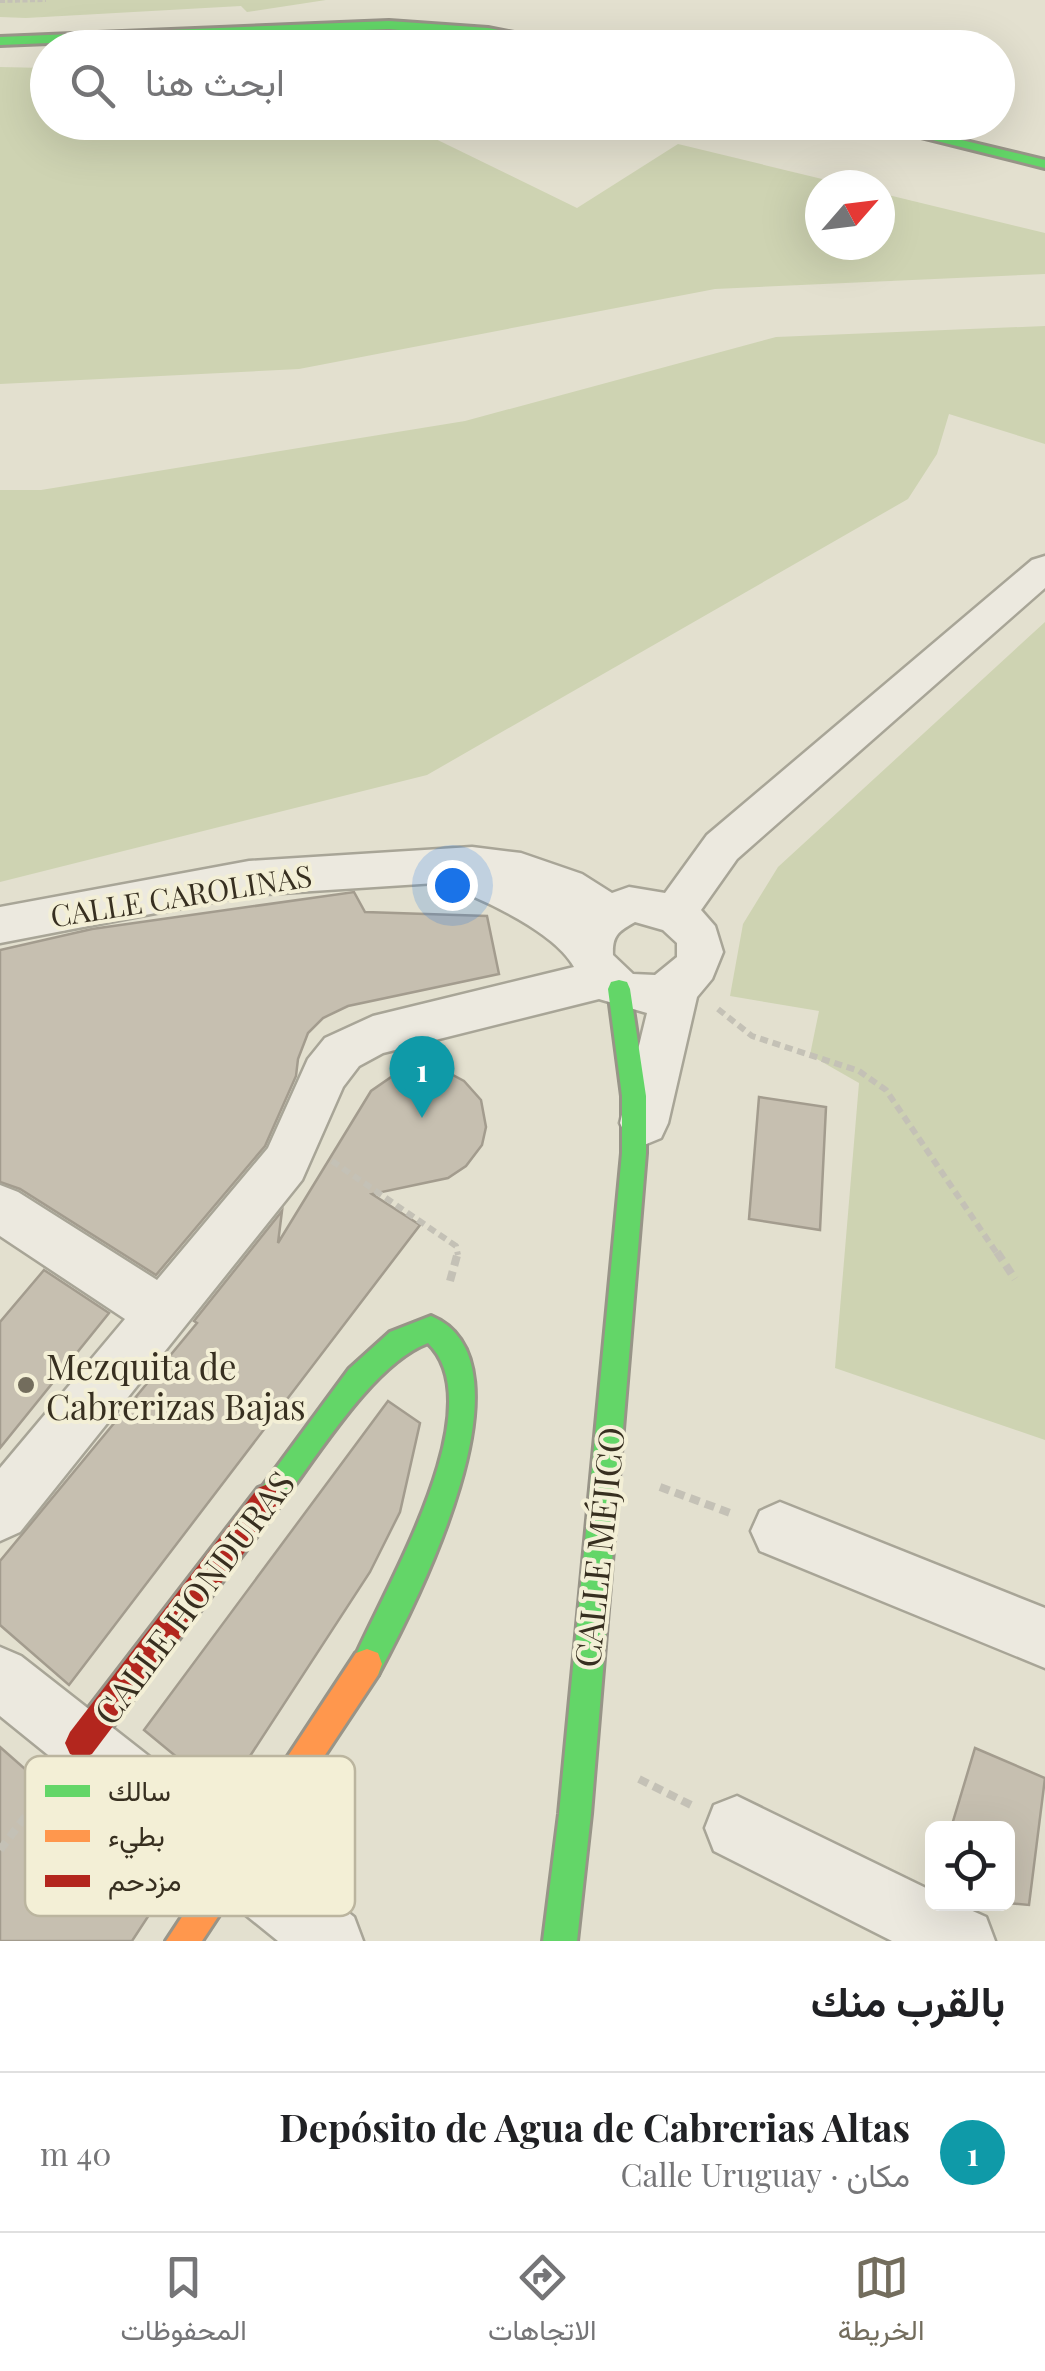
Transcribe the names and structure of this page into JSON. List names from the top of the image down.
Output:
{
  "streets": {
    "street": ["CALLE CAROLINAS", "CALLE MÉJICO", "CALLE HONDURAS"]
  },
  "crossings": [
    ["CALLE CAROLINAS", "CALLE MÉJICO"]
  ],
  "places": ["Mezquita de Cabrerizas Bajas"],
  "legend": ["سالك", "بطيء", "مزدحم"],
  "north": "top right",
  "page": {
    "search": "ابحث هنا",
    "pins": "1",
    "heading": "بالقرب منك",
    "list": [
      {
        "mark": "1",
        "name": "Depósito de Agua de Cabrerias Altas",
        "note": "مكان · Calle Uruguay",
        "value": "40 m"
      }
    ],
    "nav": ["الخريطة", "الاتجاهات", "المحفوظات"]
  }
}
